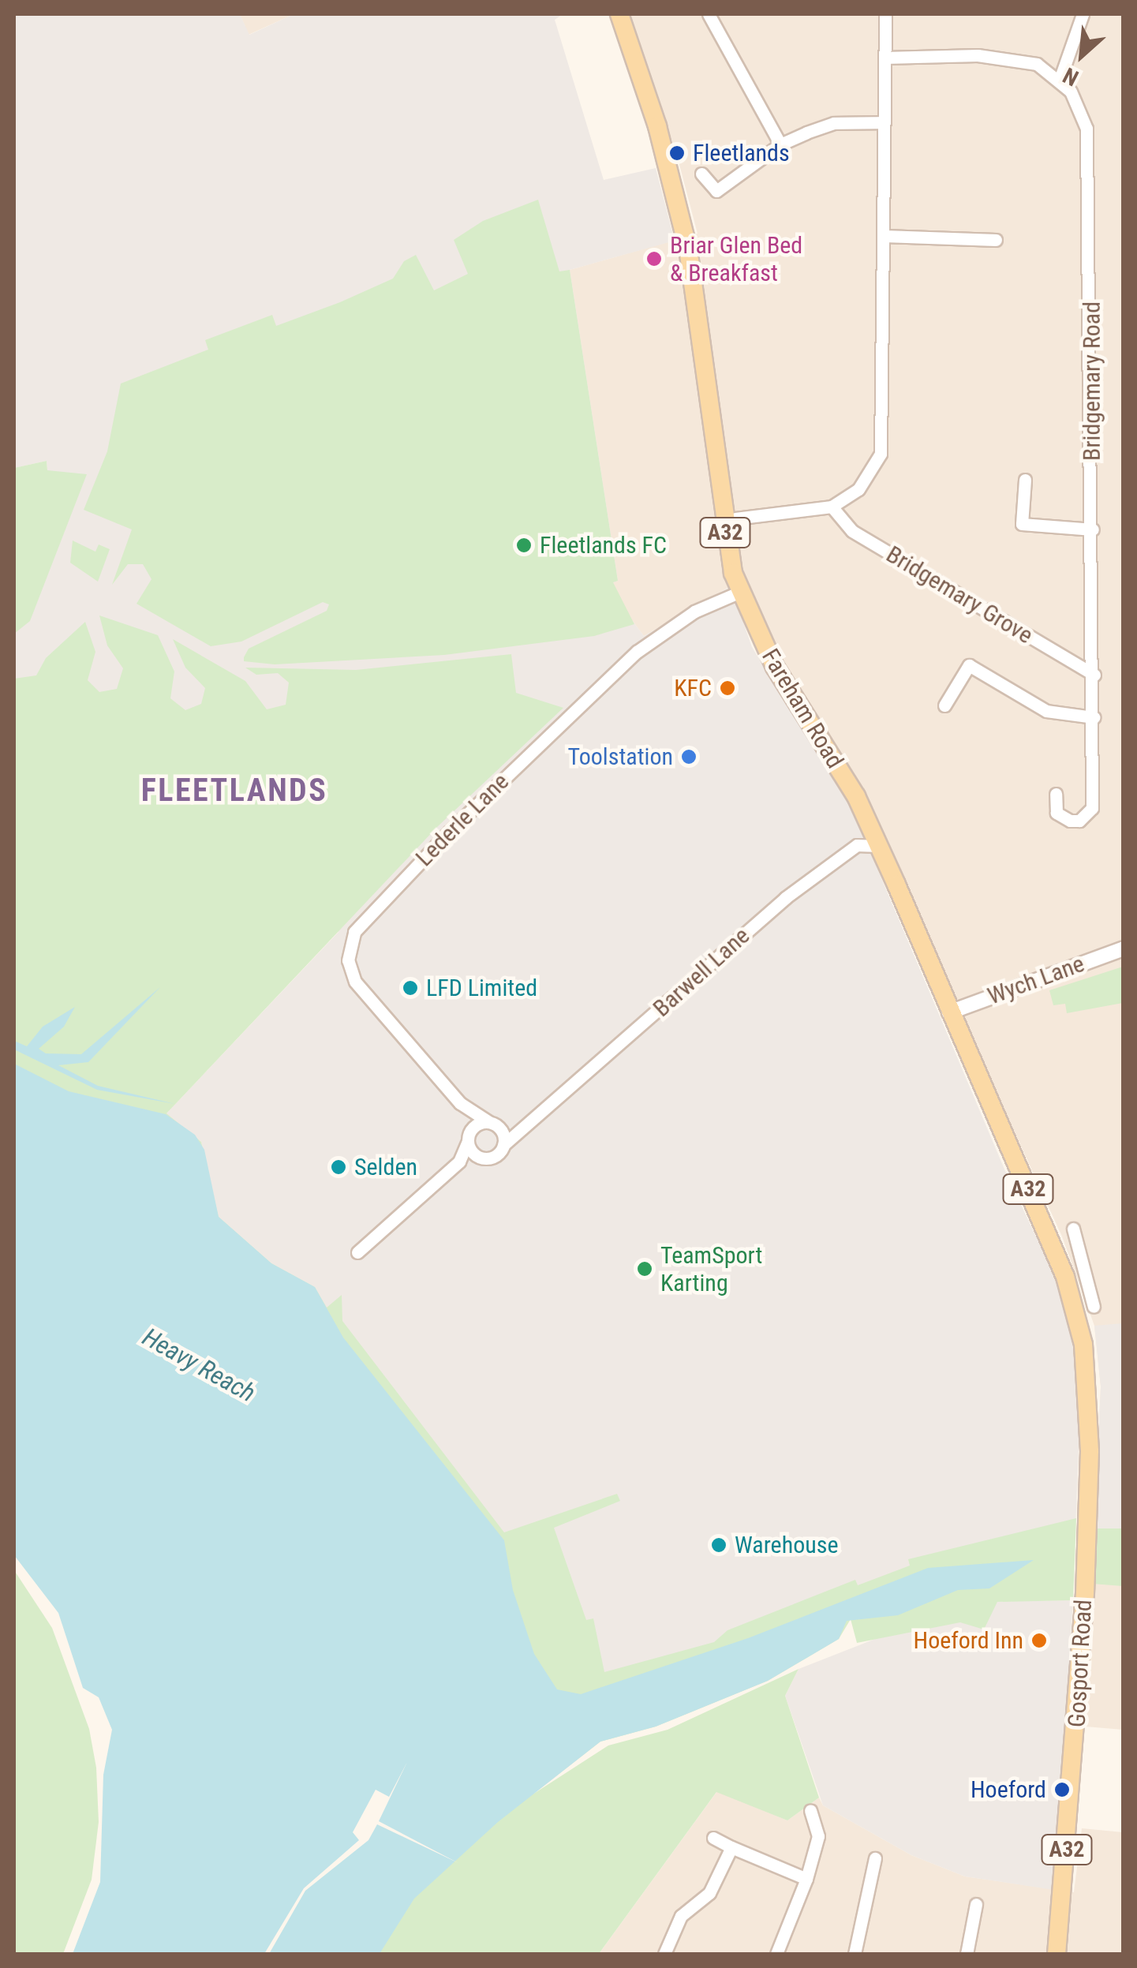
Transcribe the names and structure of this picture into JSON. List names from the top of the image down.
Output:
{
  "streets": {
    "main road": ["A32", "Fareham Road", "Gosport Road"],
    "street": [
      "Bridgemary Road",
      "Bridgemary Grove",
      "Lederle Lane",
      "Barwell Lane",
      "Wych Lane"
    ]
  },
  "crossings": [
    ["Bridgemary Road", "Bridgemary Grove"],
    ["Fareham Road", "Lederle Lane"],
    ["Fareham Road", "Barwell Lane"],
    ["Fareham Road", "Wych Lane"],
    ["Fareham Road", "Gosport Road"],
    ["Lederle Lane", "Barwell Lane"]
  ],
  "districts": ["FLEETLANDS"],
  "water": ["Heavy Reach"],
  "places": [
    "Fleetlands",
    "Briar Glen Bed & Breakfast",
    "Fleetlands FC",
    "KFC",
    "Toolstation",
    "LFD Limited",
    "Selden",
    "TeamSport Karting",
    "Warehouse",
    "Hoeford Inn",
    "Hoeford"
  ],
  "north": "bottom left"
}
